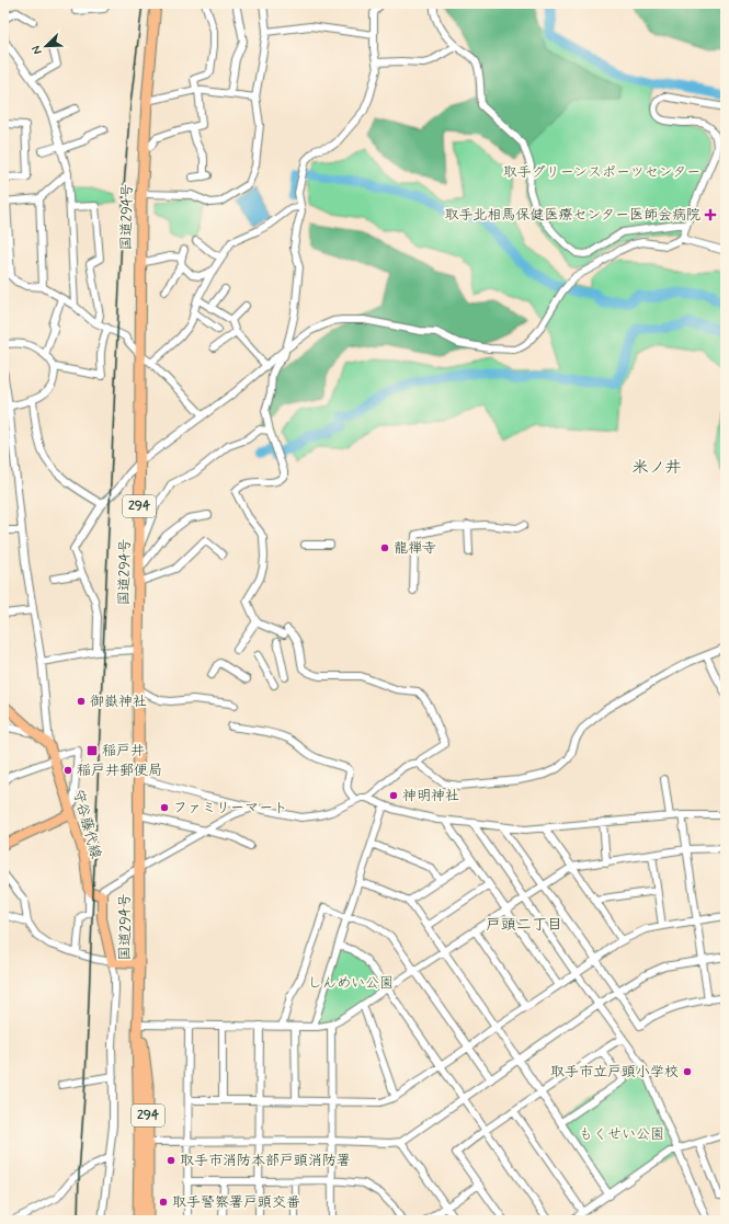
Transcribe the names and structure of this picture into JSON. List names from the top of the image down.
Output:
{
  "streets": {
    "highway": ["国道294号", "294"],
    "main road": ["守谷藤代線"]
  },
  "districts": ["米ノ井", "戸頭二丁目"],
  "parks": ["取手グリーンスポーツセンター", "しんめい公園", "もくせい公園"],
  "places": {
    "health": ["取手北相馬保健医療センター医師会病院"],
    "other": [
      "龍禅寺",
      "御嶽神社",
      "稲戸井郵便局",
      "神明神社",
      "ファミリーマート",
      "取手市立戸頭小学校",
      "取手市消防本部戸頭消防署",
      "取手警察署戸頭交番"
    ],
    "transit": ["稲戸井"]
  },
  "north": "bottom left"
}
